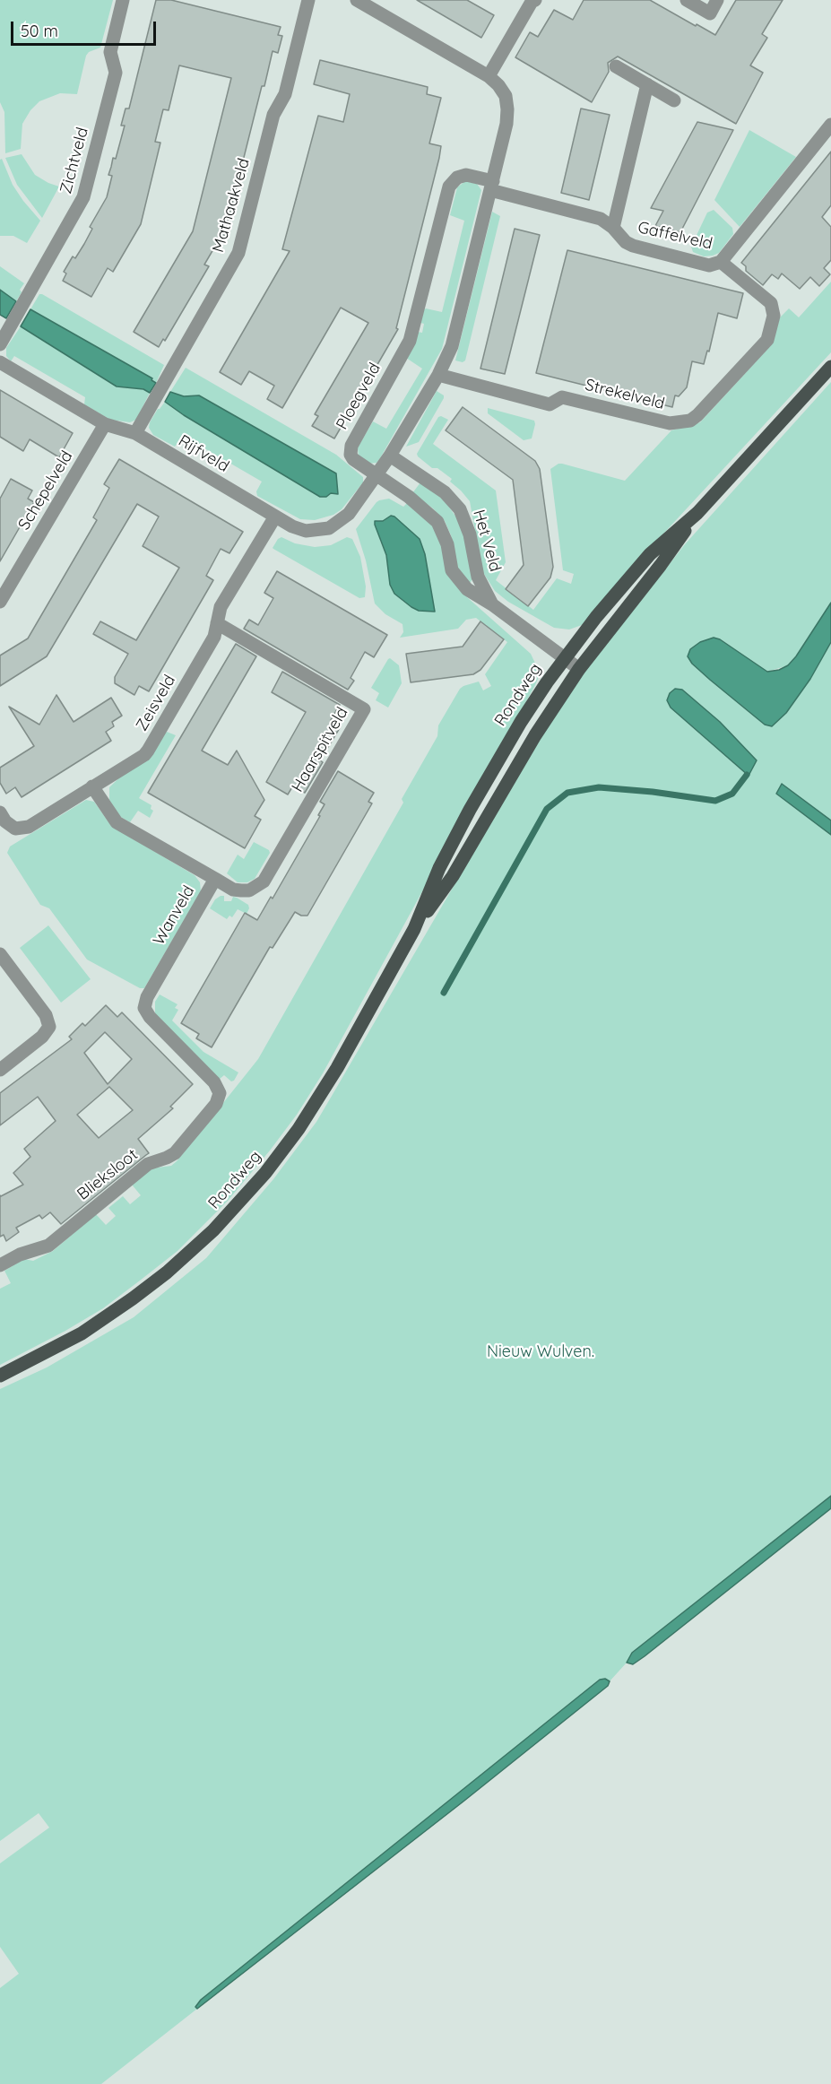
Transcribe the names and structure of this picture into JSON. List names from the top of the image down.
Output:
{
  "streets": {
    "main road": ["Rondweg"],
    "street": [
      "Zichtveld",
      "Mathaakveld",
      "Gaffelveld",
      "Strekelveld",
      "Ploegveld",
      "Rijfveld",
      "Schepelveld",
      "Het Veld",
      "Zeisveld",
      "Haarspitveld",
      "Wanveld",
      "Blieksloot"
    ]
  },
  "crossings": [
    ["Mathaakveld", "Rijfveld"],
    ["Gaffelveld", "Strekelveld"],
    ["Gaffelveld", "Ploegveld"],
    ["Ploegveld", "Rijfveld"],
    ["Ploegveld", "Het Veld"],
    ["Rijfveld", "Schepelveld"],
    ["Rijfveld", "Het Veld"],
    ["Rijfveld", "Zeisveld"],
    ["Het Veld", "Rondweg"],
    ["Zeisveld", "Haarspitveld"],
    ["Zeisveld", "Wanveld"],
    ["Haarspitveld", "Wanveld"],
    ["Wanveld", "Blieksloot"]
  ],
  "parks": ["Nieuw Wulven."],
  "scale_bar": "50 m"
}
